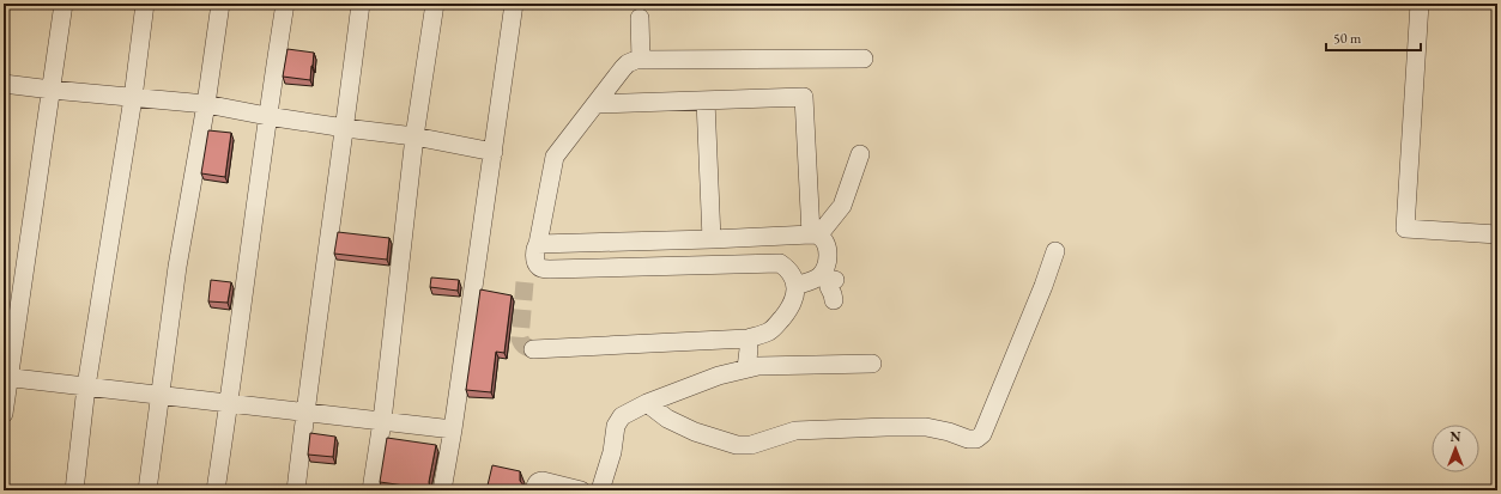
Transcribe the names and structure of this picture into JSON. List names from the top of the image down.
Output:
{
  "scale_bar": "50 m",
  "north": "top"
}
